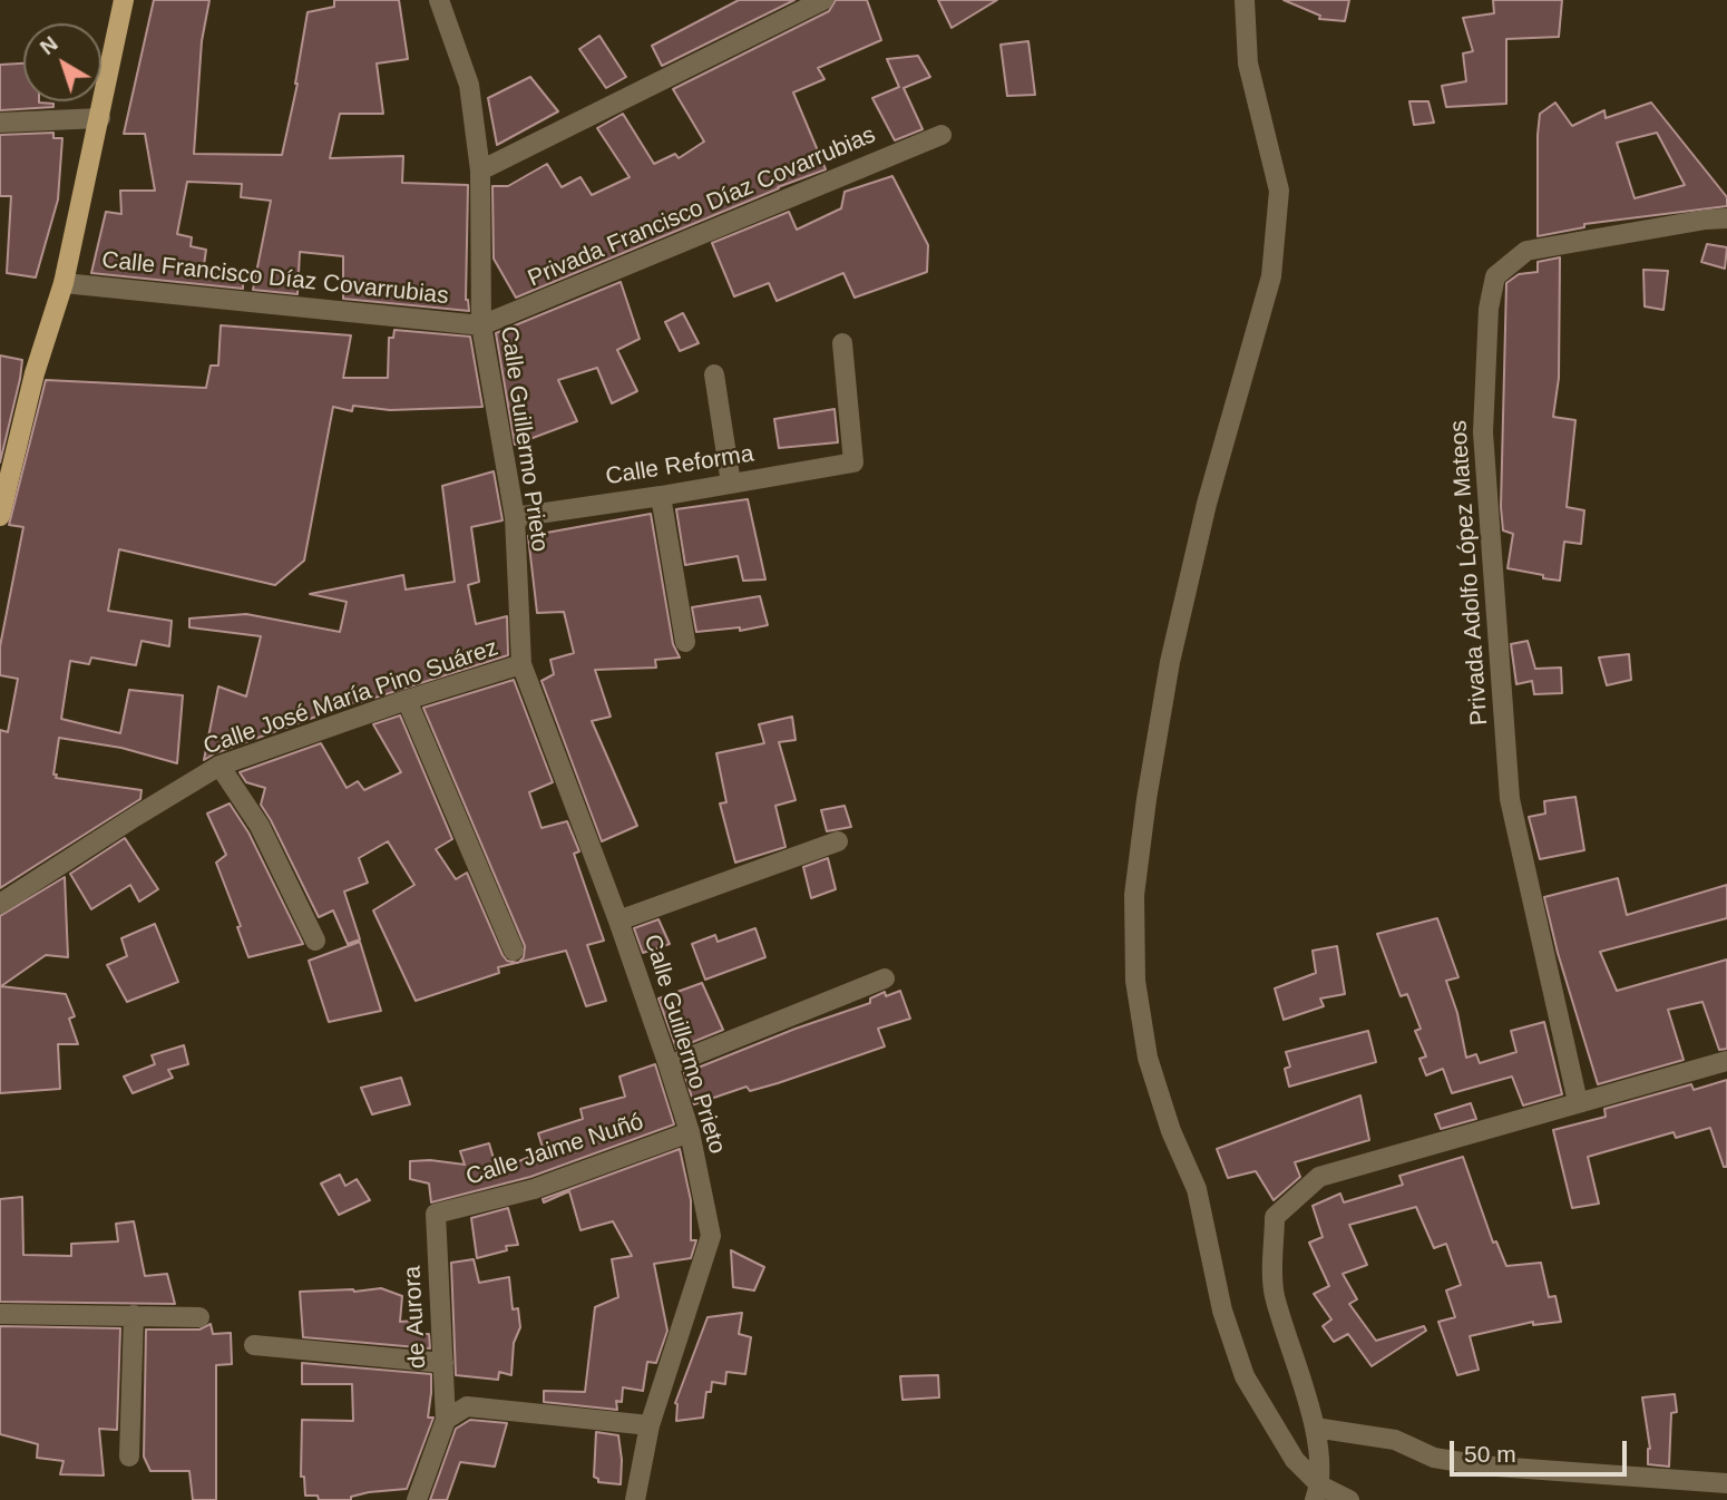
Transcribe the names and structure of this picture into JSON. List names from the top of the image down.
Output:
{
  "streets": {
    "street": [
      "Privada Francisco Díaz Covarrubias",
      "Calle Francisco Díaz Covarrubias",
      "Calle Guillermo Prieto",
      "Calle Reforma",
      "Privada Adolfo López Mateos",
      "Calle José María Pino Suárez",
      "Calle Jaime Nuñó",
      "de Aurora"
    ]
  },
  "crossings": [
    ["Privada Francisco Díaz Covarrubias", "Calle Francisco Díaz Covarrubias"],
    ["Privada Francisco Díaz Covarrubias", "Calle Guillermo Prieto"],
    ["Calle Francisco Díaz Covarrubias", "Calle Guillermo Prieto"],
    ["Calle Guillermo Prieto", "Calle Reforma"],
    ["Calle Guillermo Prieto", "Calle José María Pino Suárez"],
    ["Calle Guillermo Prieto", "Calle Jaime Nuñó"],
    ["Calle Jaime Nuñó", "de Aurora"]
  ],
  "scale_bar": "50 m",
  "north": "top left"
}
